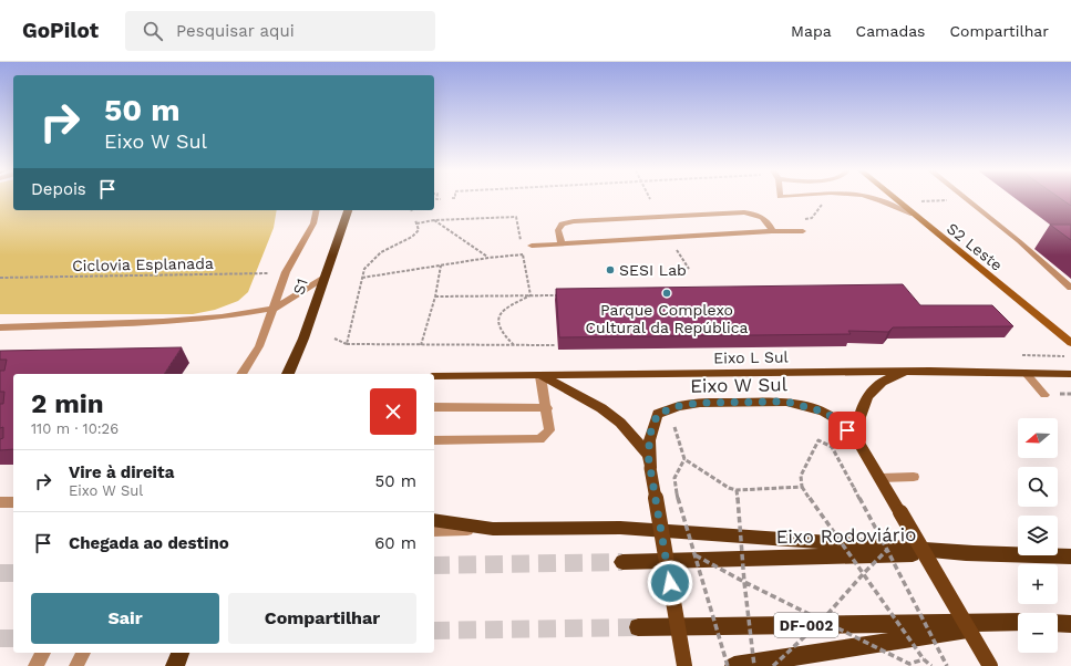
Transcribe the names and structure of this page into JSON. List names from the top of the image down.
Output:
{
  "streets": {
    "highway": ["S1", "Eixo Rodoviário", "DF-002"],
    "main road": ["S2 Leste", "Eixo L Sul", "Eixo W Sul"],
    "path": ["Ciclovia Esplanada"]
  },
  "places": ["SESI Lab", "Parque Complexo Cultural da República"],
  "north": "left",
  "page": {
    "header": "GoPilot",
    "search": "Pesquisar aqui",
    "nav": ["Mapa", "Camadas", "Compartilhar"],
    "turn": ["50 m", "Eixo W Sul"],
    "then": "Depois",
    "heading": ["2 min", "110 m · 10:26"],
    "map_buttons": ["+", "−"],
    "list": [
      {
        "name": "Vire à direita",
        "note": "Eixo W Sul",
        "value": "50 m"
      },
      {
        "name": "Chegada ao destino",
        "value": "60 m"
      }
    ],
    "buttons": ["Sair", "Compartilhar"]
  }
}
